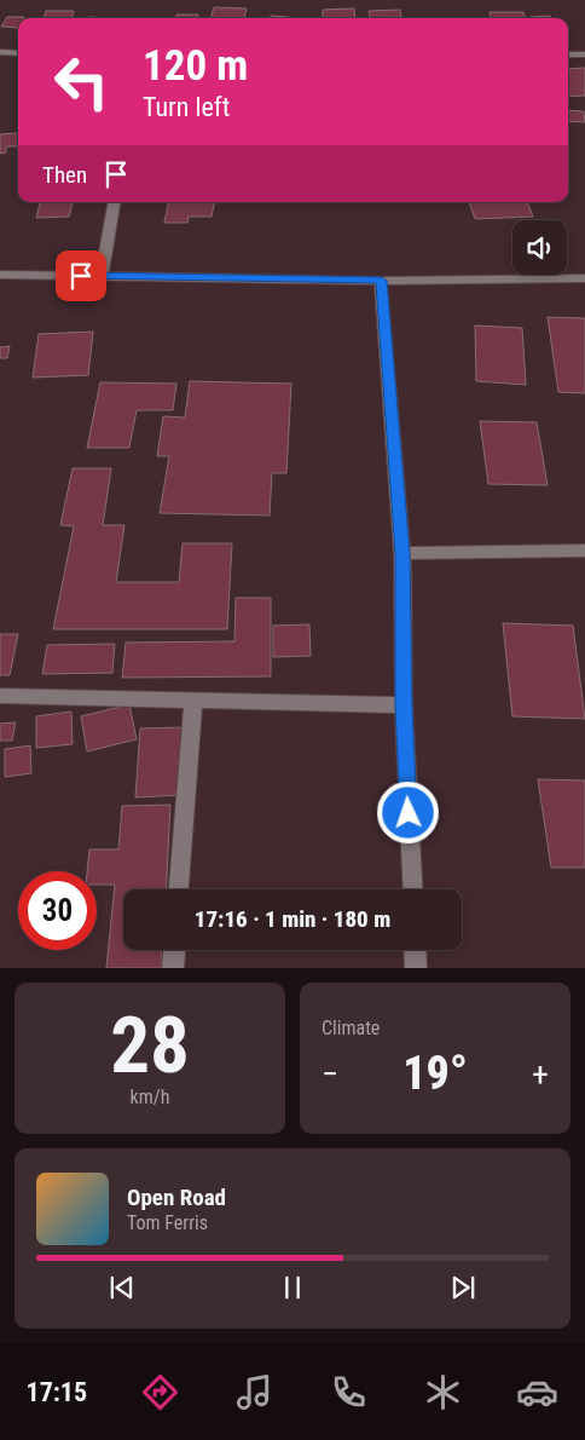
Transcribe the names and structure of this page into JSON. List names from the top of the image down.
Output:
{
  "page": {
    "turn": ["120 m", "Turn left"],
    "then": "Then",
    "limit": "30",
    "trip": "17:16 · 1 min · 180 m",
    "tile": [
      ["28", "km/h"],
      "Climate"
    ],
    "heat": ["−", "19°", "+"],
    "song": ["Open Road", "Tom Ferris"],
    "tabs": "17:15"
  }
}
